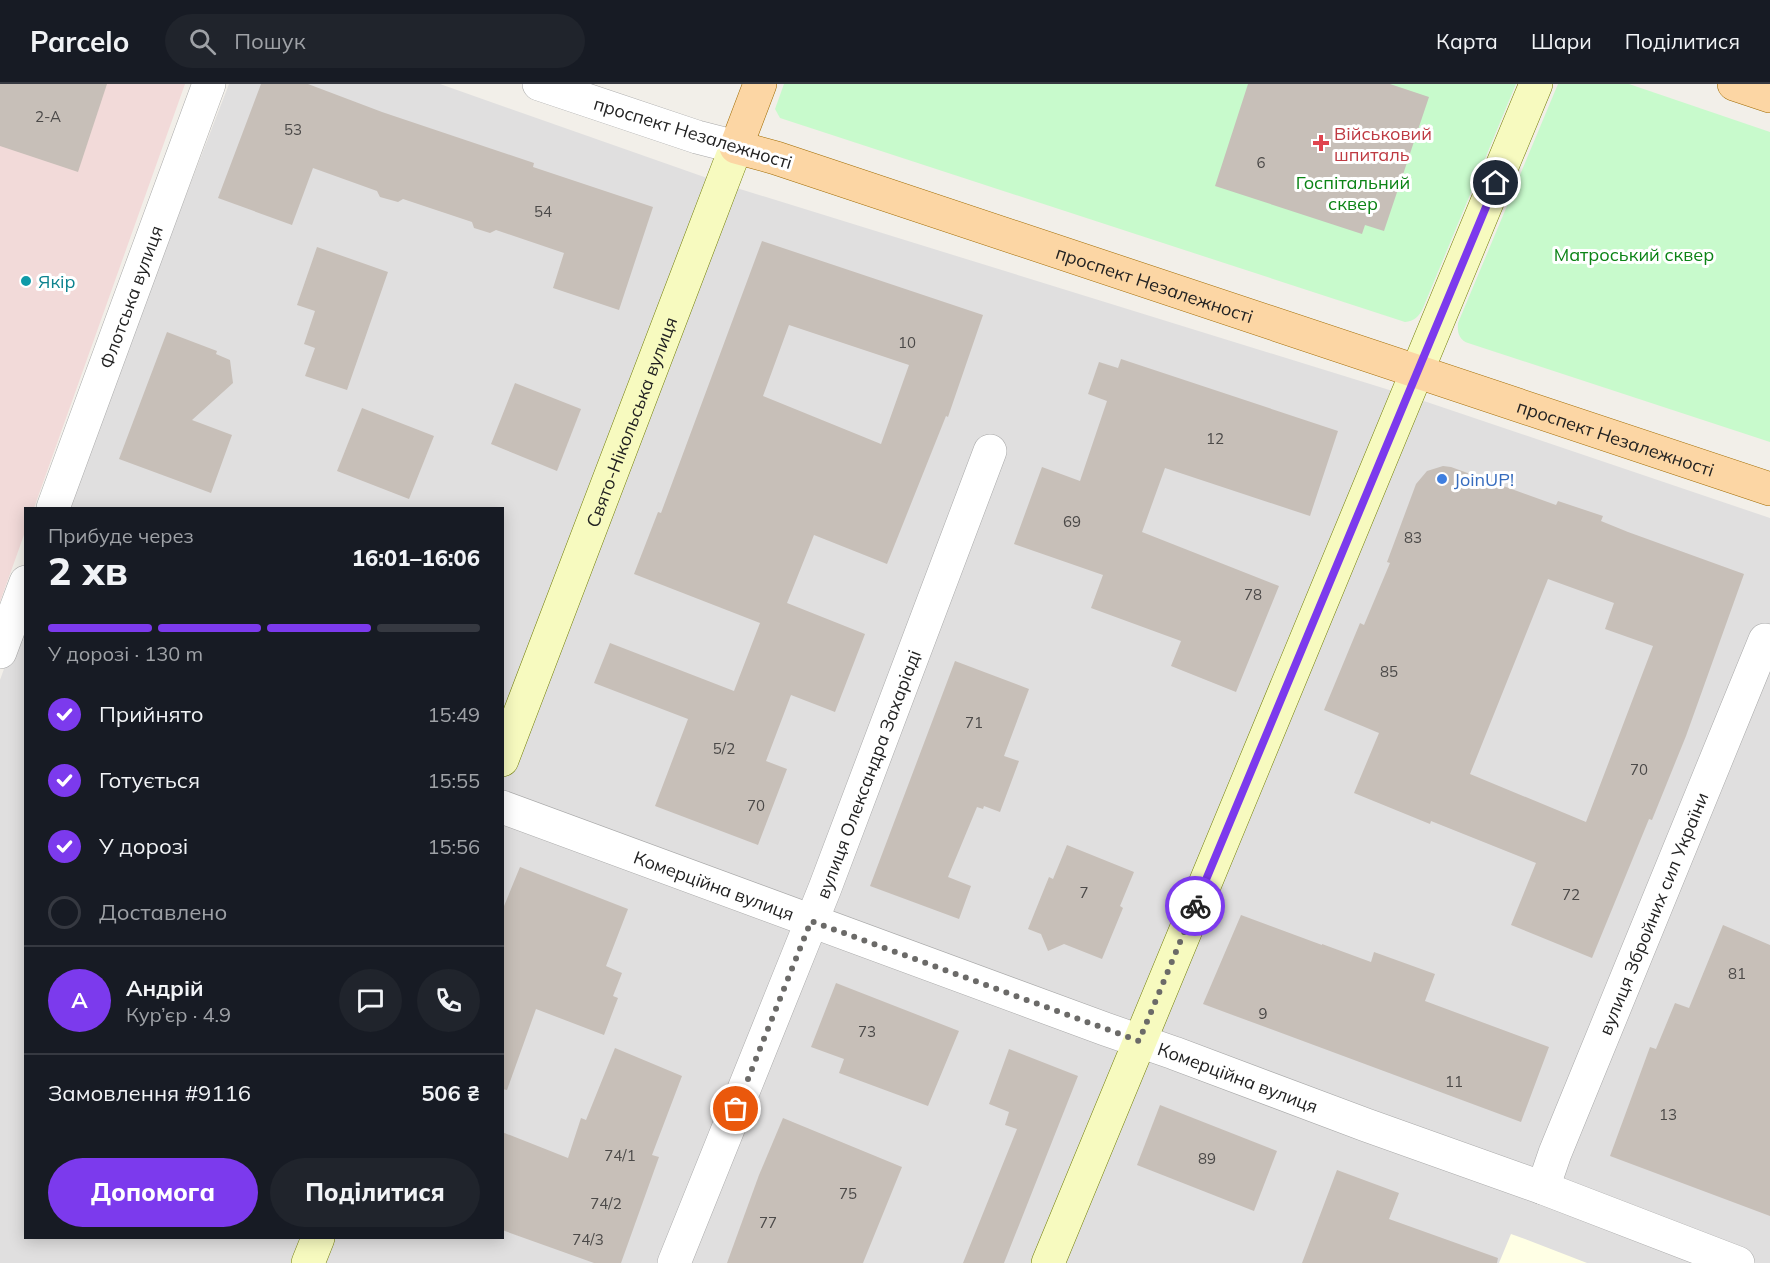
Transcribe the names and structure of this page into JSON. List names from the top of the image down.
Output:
{
  "streets": {
    "main road": ["проспект Незалежності", "Свято-Нікольська вулиця"],
    "street": [
      "Флотська вулиця",
      "вулиця Олександра Захаріаді",
      "Комерційна вулиця",
      "вулиця Збройних сил України"
    ]
  },
  "crossings": [
    ["проспект Незалежності", "Свято-Нікольська вулиця"],
    ["вулиця Олександра Захаріаді", "Комерційна вулиця"],
    ["Комерційна вулиця", "вулиця Збройних сил України"]
  ],
  "parks": ["Госпітальний сквер", "Матроський сквер"],
  "places": {
    "health": ["Військовий шпиталь"],
    "other": ["Якір", "JoinUP!"]
  },
  "house_numbers": [
    "2-А",
    "53",
    "6",
    "54",
    "10",
    "12",
    "69",
    "83",
    "78",
    "85",
    "71",
    "5/2",
    "70",
    "70",
    "7",
    "72",
    "81",
    "9",
    "73",
    "11",
    "13",
    "74/1",
    "89",
    "75",
    "74/2",
    "77",
    "74/3"
  ],
  "page": {
    "header": "Parcelo",
    "search": "Пошук",
    "nav": ["Карта", "Шари", "Поділитися"],
    "heading": ["2 хв", "Прибуде через", "16:01–16:06"],
    "panel": [
      "Андрій",
      "Кур’єр · 4.9",
      "Замовлення #9116",
      "506 ₴"
    ],
    "bar": "У дорозі · 130 m",
    "list": [
      ["Прийнято", "15:49"],
      ["Готується", "15:55"],
      ["У дорозі", "15:56"],
      "Доставлено"
    ],
    "round": "А",
    "buttons": ["Допомога", "Поділитися"]
  }
}
